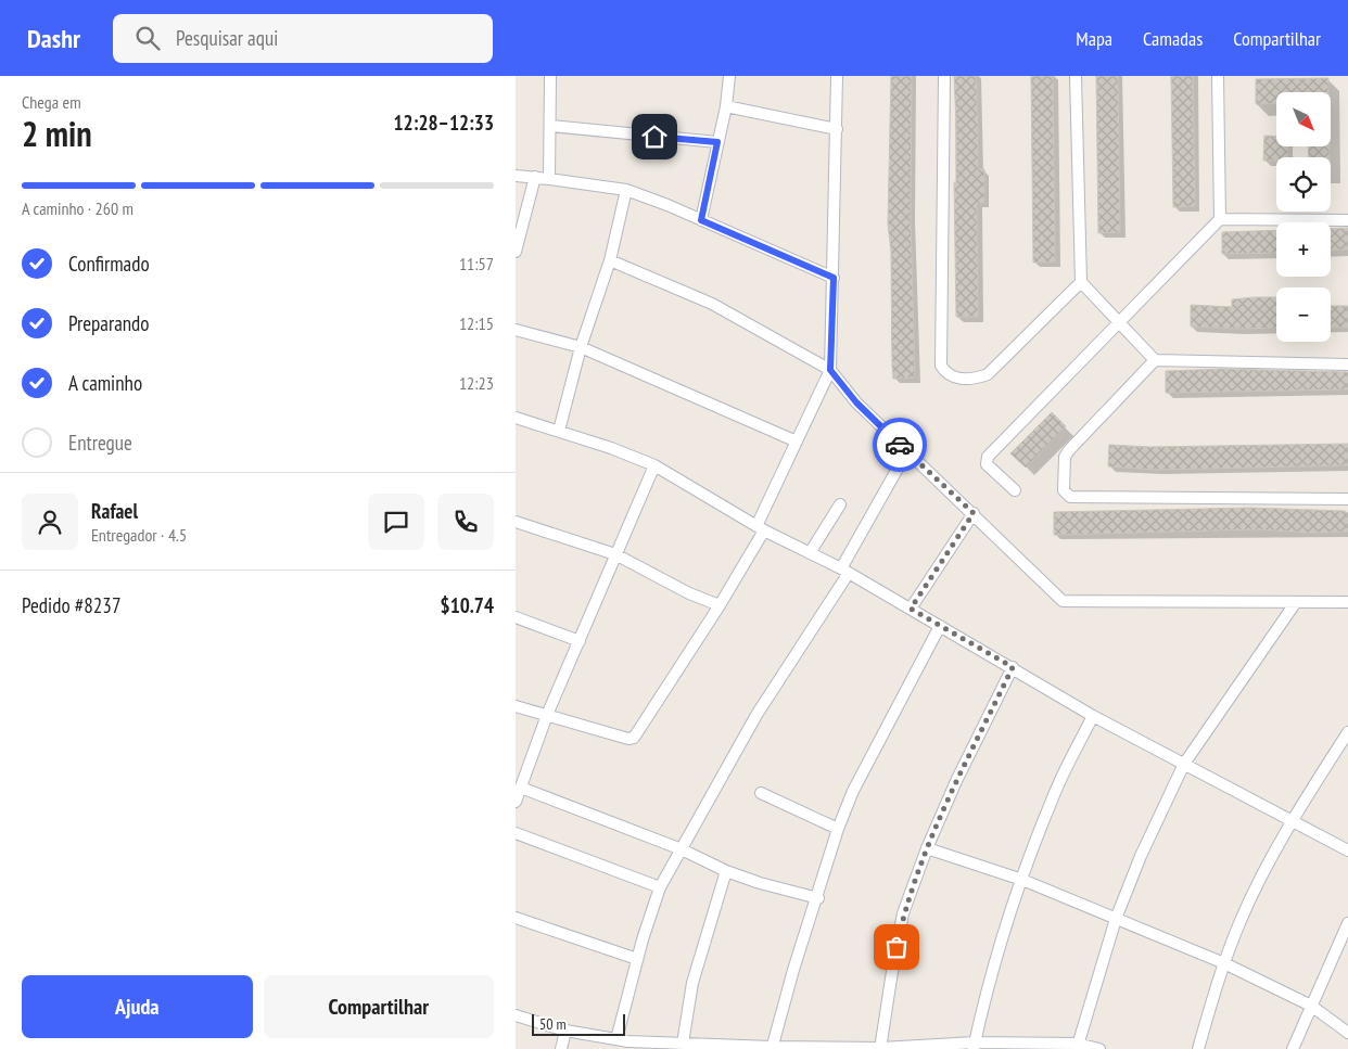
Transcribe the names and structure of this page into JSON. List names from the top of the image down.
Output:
{
  "scale_bar": "50 m",
  "north": "bottom right",
  "page": {
    "header": "Dashr",
    "search": "Pesquisar aqui",
    "nav": ["Mapa", "Camadas", "Compartilhar"],
    "heading": ["2 min", "Chega em", "12:28–12:33"],
    "panel": [
      "Rafael",
      "Entregador · 4.5",
      "Pedido #8237",
      "$10.74"
    ],
    "map_buttons": ["+", "−"],
    "bar": "A caminho · 260 m",
    "list": [
      ["Confirmado", "11:57"],
      ["Preparando", "12:15"],
      ["A caminho", "12:23"],
      "Entregue"
    ],
    "buttons": ["Ajuda", "Compartilhar"],
    "scale": "50 m"
  }
}
